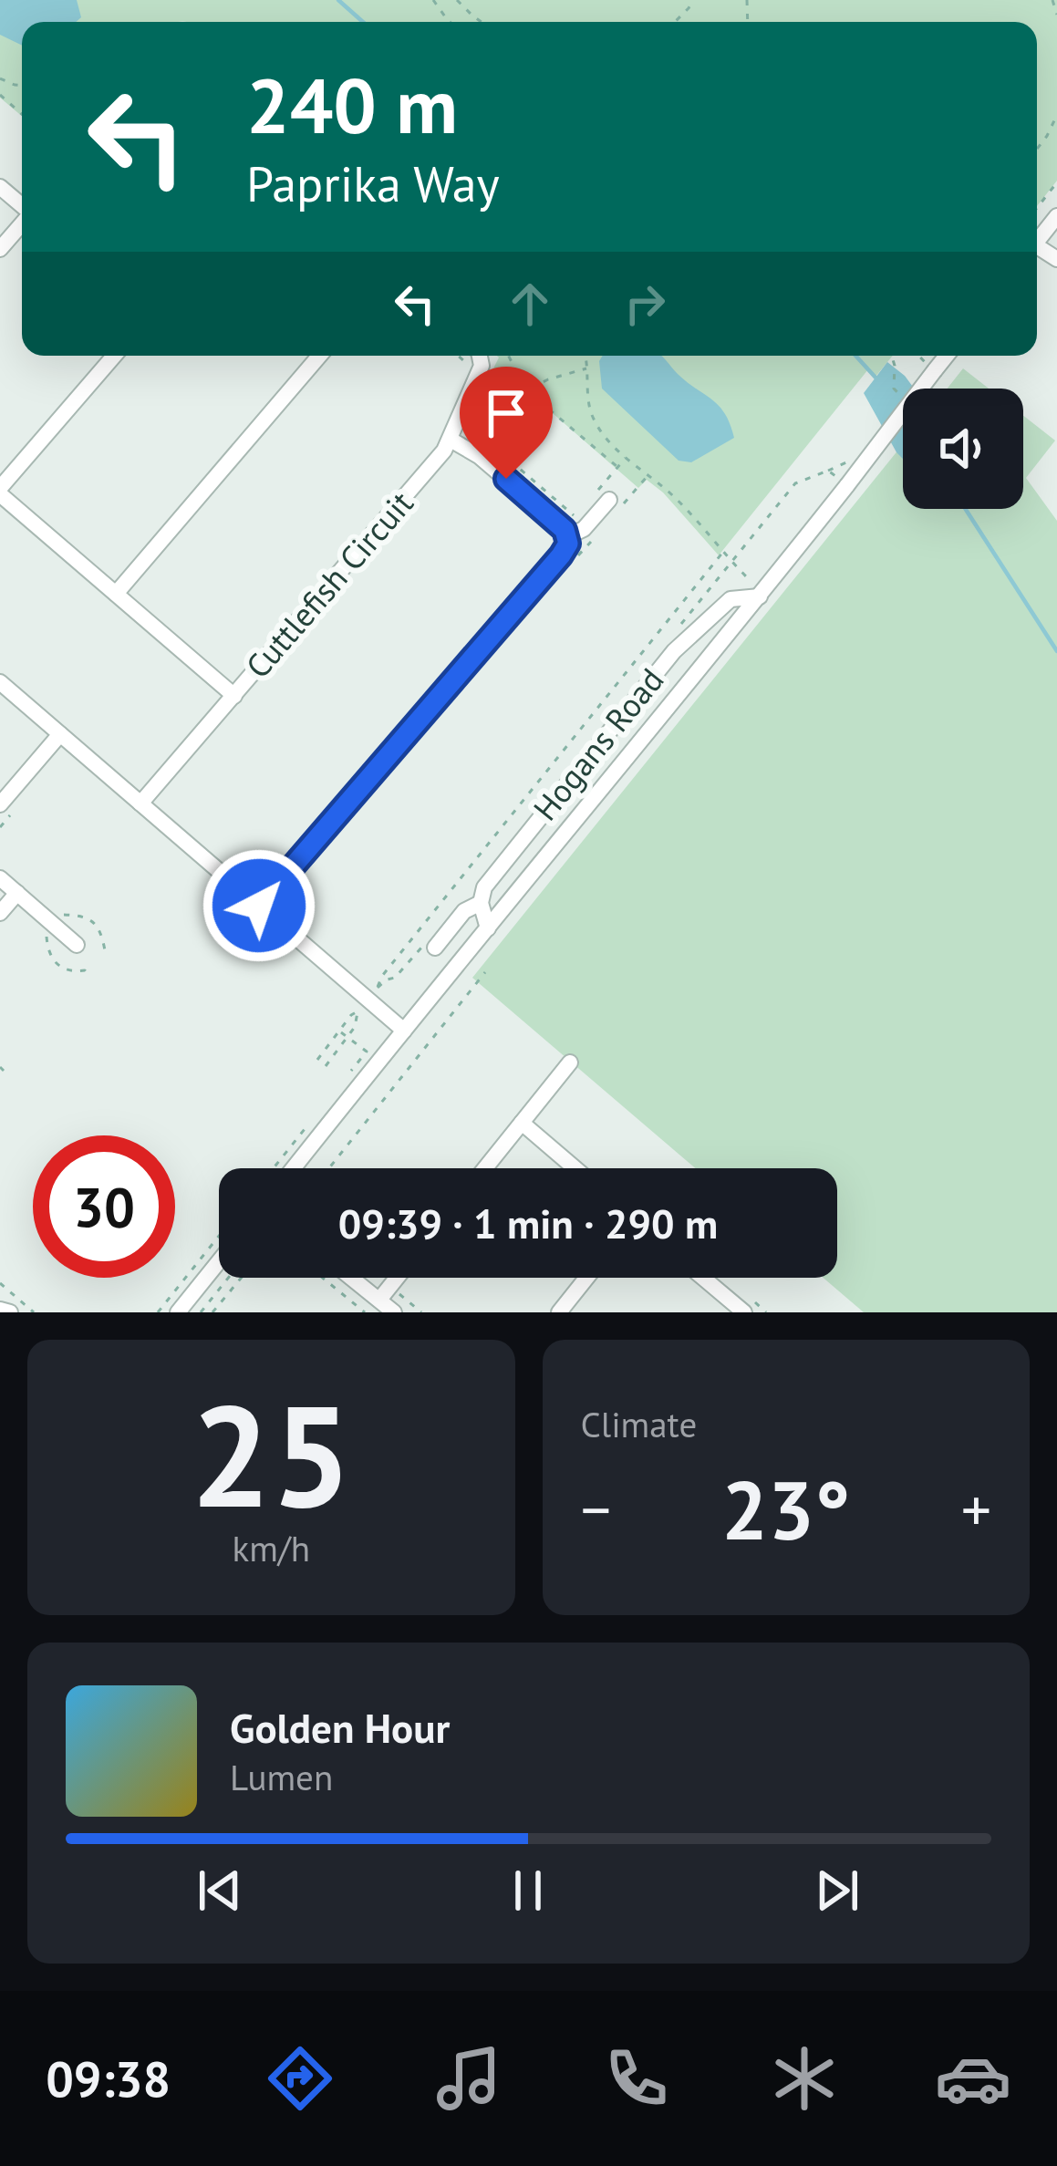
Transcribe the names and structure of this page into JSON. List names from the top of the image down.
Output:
{
  "streets": {
    "street": ["Cuttlefish Circuit", "Hogans Road"]
  },
  "page": {
    "turn": ["240 m", "Paprika Way"],
    "limit": "30",
    "trip": "09:39 · 1 min · 290 m",
    "tile": [
      ["25", "km/h"],
      "Climate"
    ],
    "heat": ["−", "23°", "+"],
    "song": ["Golden Hour", "Lumen"],
    "tabs": "09:38"
  }
}
